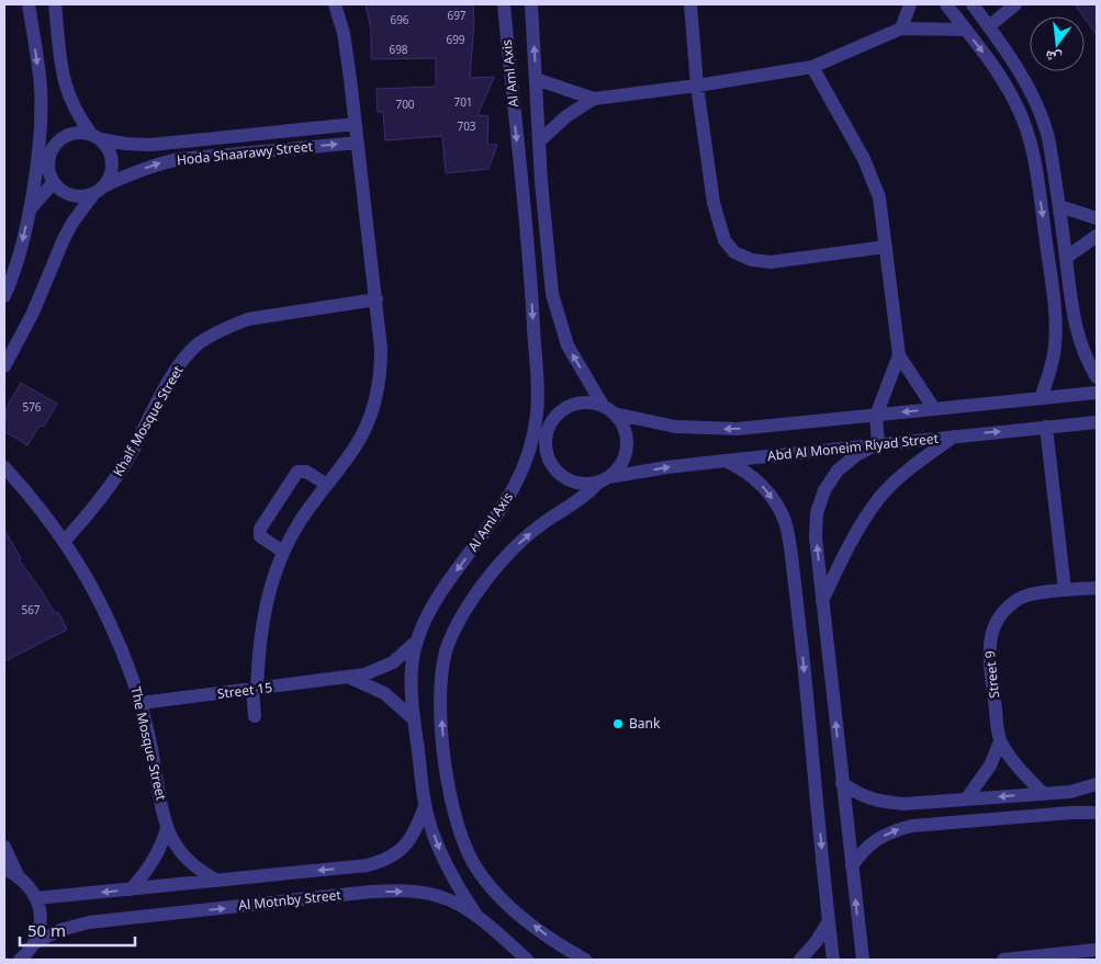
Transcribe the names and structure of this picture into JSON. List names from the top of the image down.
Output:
{
  "streets": {
    "street": [
      "Al Aml Axis",
      "Hoda Shaarawy Street",
      "Khalf Mosque Street",
      "Abd Al Moneim Riyad Street",
      "Street 9",
      "Street 15",
      "The Mosque Street",
      "Al Motnby Street"
    ]
  },
  "crossings": [
    ["Al Aml Axis", "Abd Al Moneim Riyad Street"],
    ["Al Aml Axis", "Street 15"],
    ["Al Aml Axis", "Al Motnby Street"],
    ["Khalf Mosque Street", "The Mosque Street"],
    ["Street 15", "The Mosque Street"],
    ["The Mosque Street", "Al Motnby Street"]
  ],
  "places": ["Bank"],
  "house_numbers": [
    "697",
    "696",
    "699",
    "698",
    "701",
    "700",
    "703",
    "576",
    "567"
  ],
  "scale_bar": "50 m",
  "north": "bottom"
}
